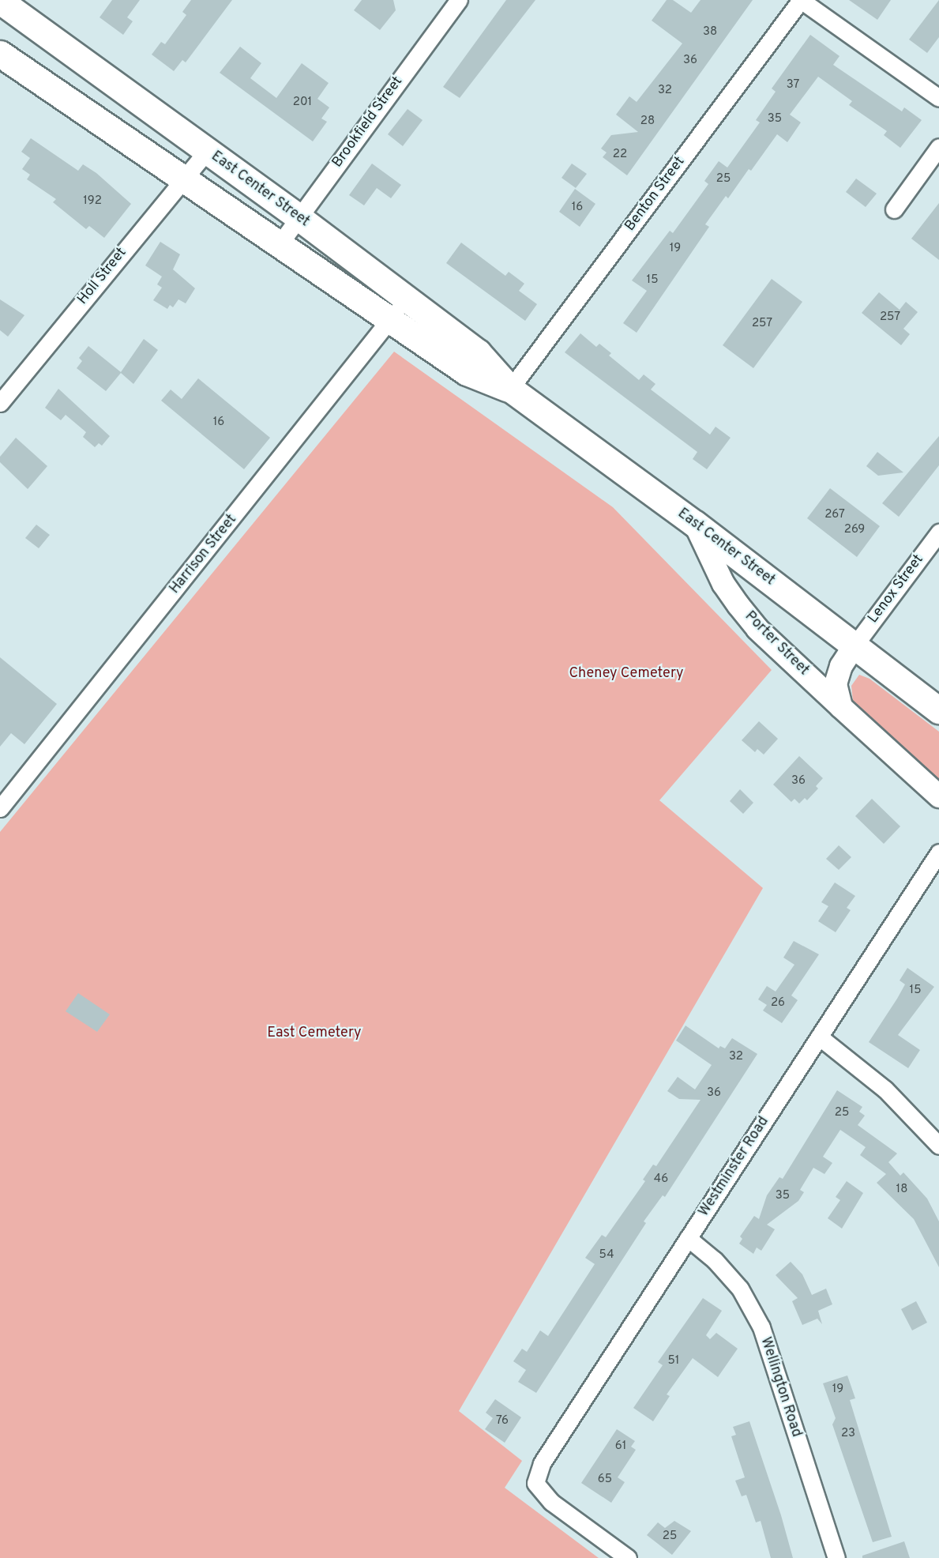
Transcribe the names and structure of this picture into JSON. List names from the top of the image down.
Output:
{
  "streets": {
    "main road": ["East Center Street"],
    "street": [
      "Brookfield Street",
      "Benton Street",
      "Holl Street",
      "Harrison Street",
      "Lenox Street",
      "Porter Street",
      "Westminster Road",
      "Wellington Road"
    ]
  },
  "crossings": [
    ["Brookfield Street", "East Center Street"],
    ["East Center Street", "Benton Street"],
    ["East Center Street", "Holl Street"],
    ["East Center Street", "Harrison Street"],
    ["East Center Street", "Lenox Street"],
    ["East Center Street", "Porter Street"],
    ["Westminster Road", "Wellington Road"]
  ],
  "parks": ["Cheney Cemetery", "East Cemetery"],
  "house_numbers": [
    "38",
    "36",
    "37",
    "32",
    "201",
    "35",
    "28",
    "22",
    "25",
    "192",
    "16",
    "19",
    "15",
    "257",
    "257",
    "16",
    "267",
    "269",
    "36",
    "15",
    "26",
    "32",
    "36",
    "25",
    "46",
    "18",
    "35",
    "54",
    "51",
    "19",
    "76",
    "23",
    "61",
    "65",
    "25"
  ]
}
